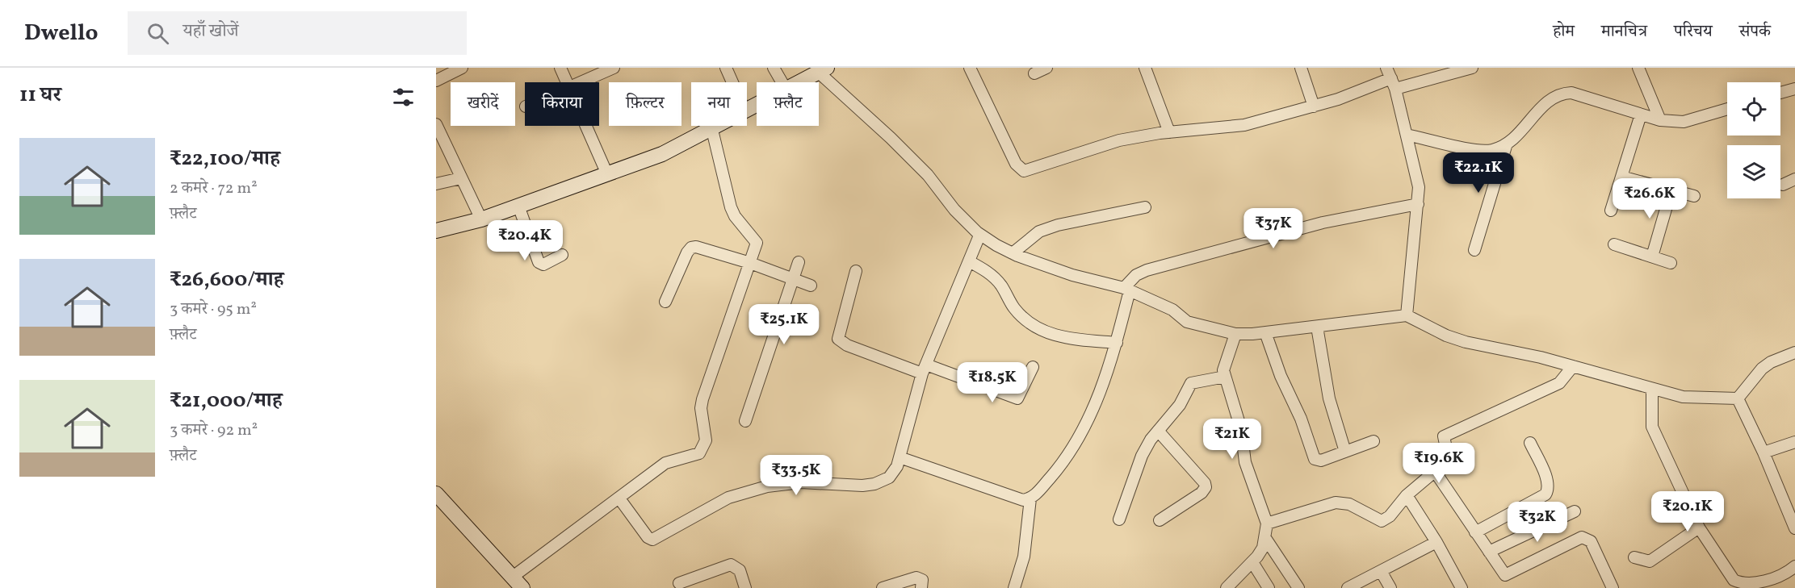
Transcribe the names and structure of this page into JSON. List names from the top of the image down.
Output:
{
  "page": {
    "header": "Dwello",
    "search": "यहाँ खोजें",
    "nav": [
      "होम",
      "मानचित्र",
      "परिचय",
      "संपर्क"
    ],
    "heading": "11 घर",
    "chip": [
      "खरीदें",
      "किराया",
      "फ़िल्टर",
      "नया",
      "फ़्लैट"
    ],
    "list": [
      {
        "name": "₹22,100/माह",
        "note": "2 कमरे · 72 m² · फ़्लैट"
      },
      {
        "name": "₹26,600/माह",
        "note": "3 कमरे · 95 m² · फ़्लैट"
      },
      {
        "name": "₹21,000/माह",
        "note": "3 कमरे · 92 m² · फ़्लैट"
      }
    ],
    "price": [
      "₹22.1K",
      "₹26.6K",
      "₹37K",
      "₹20.4K",
      "₹25.1K",
      "₹18.5K",
      "₹21K",
      "₹19.6K",
      "₹33.5K",
      "₹20.1K",
      "₹32K"
    ]
  }
}
